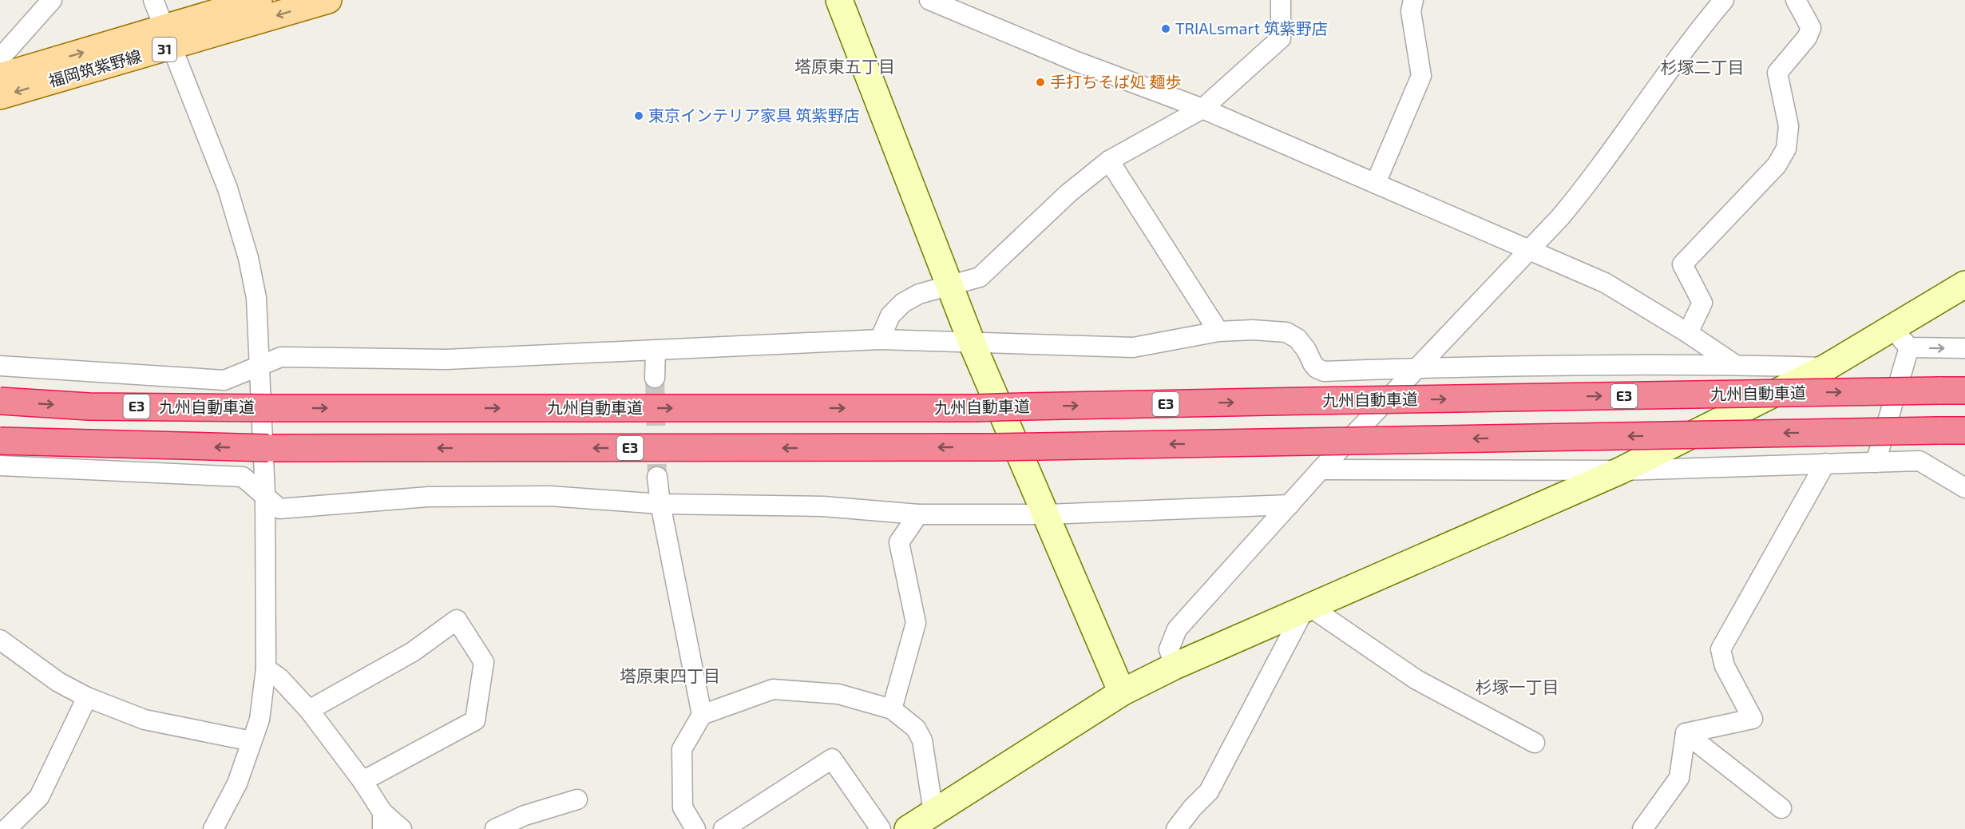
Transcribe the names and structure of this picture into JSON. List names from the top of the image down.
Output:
{
  "streets": {
    "highway": ["九州自動車道", "E3"],
    "main road": ["31", "福岡筑紫野線"]
  },
  "districts": [
    "塔原東五丁目",
    "杉塚二丁目",
    "塔原東四丁目",
    "杉塚一丁目"
  ],
  "places": ["TRIALsmart 筑紫野店", "手打ちそば処 麺歩", "東京インテリア家具 筑紫野店"]
}
